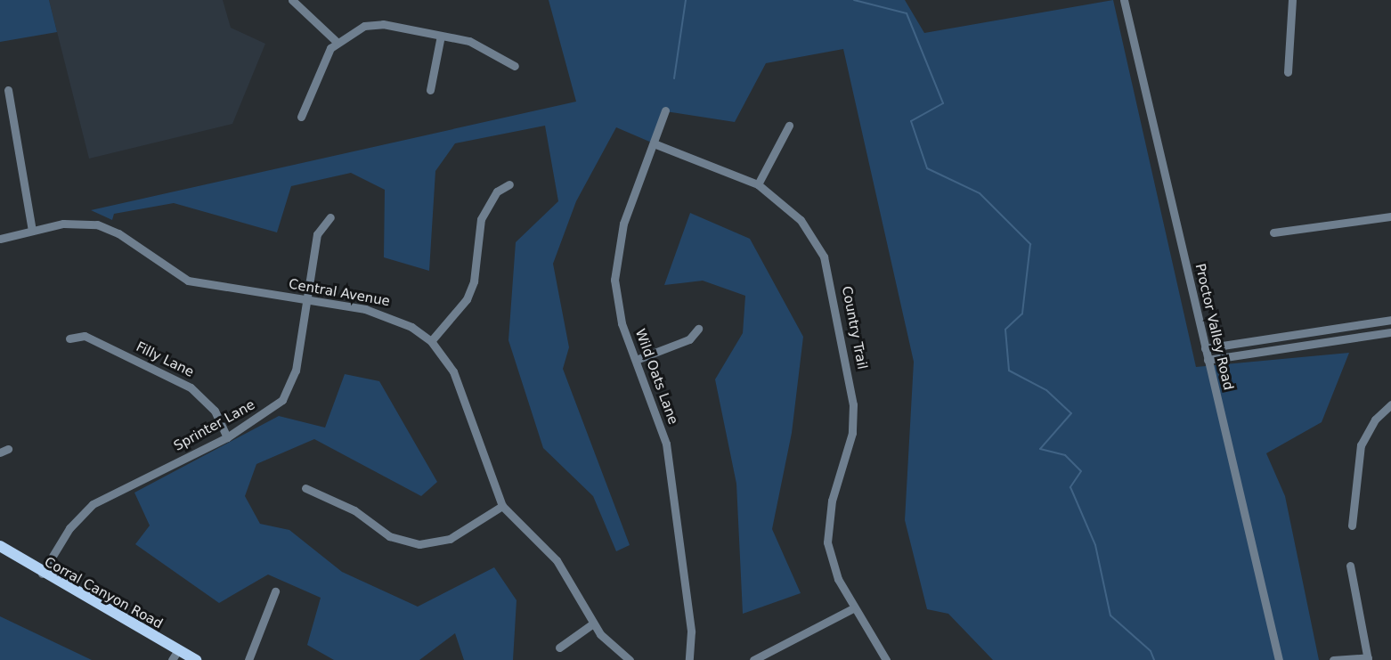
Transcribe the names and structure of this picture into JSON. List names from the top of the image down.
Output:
{
  "streets": {
    "main road": ["Corral Canyon Road"],
    "street": [
      "Central Avenue",
      "Proctor Valley Road",
      "Country Trail",
      "Filly Lane",
      "Wild Oats Lane",
      "Sprinter Lane"
    ]
  },
  "crossings": [
    ["Central Avenue", "Sprinter Lane"],
    ["Country Trail", "Wild Oats Lane"],
    ["Filly Lane", "Sprinter Lane"],
    ["Sprinter Lane", "Corral Canyon Road"]
  ]
}
